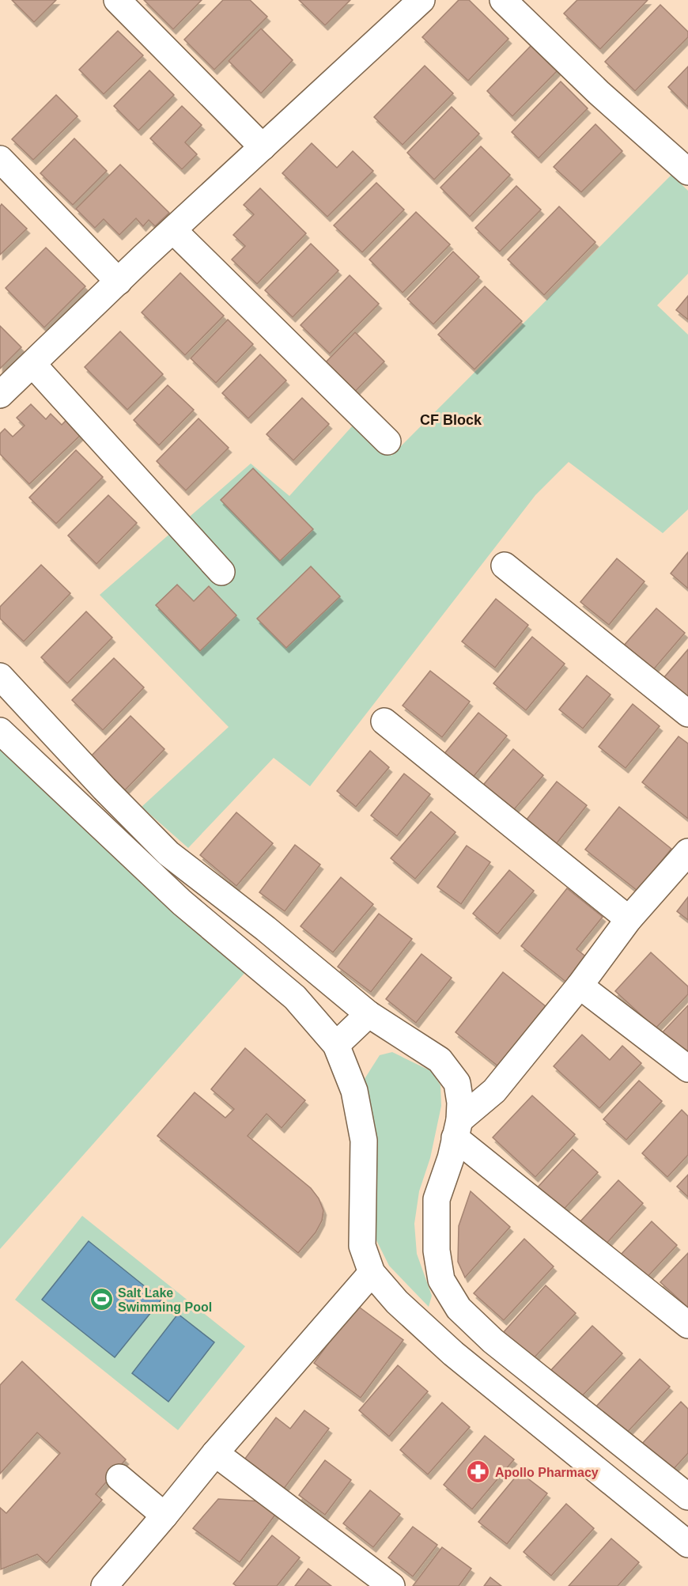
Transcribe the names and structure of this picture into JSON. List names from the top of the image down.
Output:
{
  "districts": ["CF Block"],
  "places": {
    "sports": ["Salt Lake Swimming Pool"],
    "pharmacy": ["Apollo Pharmacy"]
  }
}
